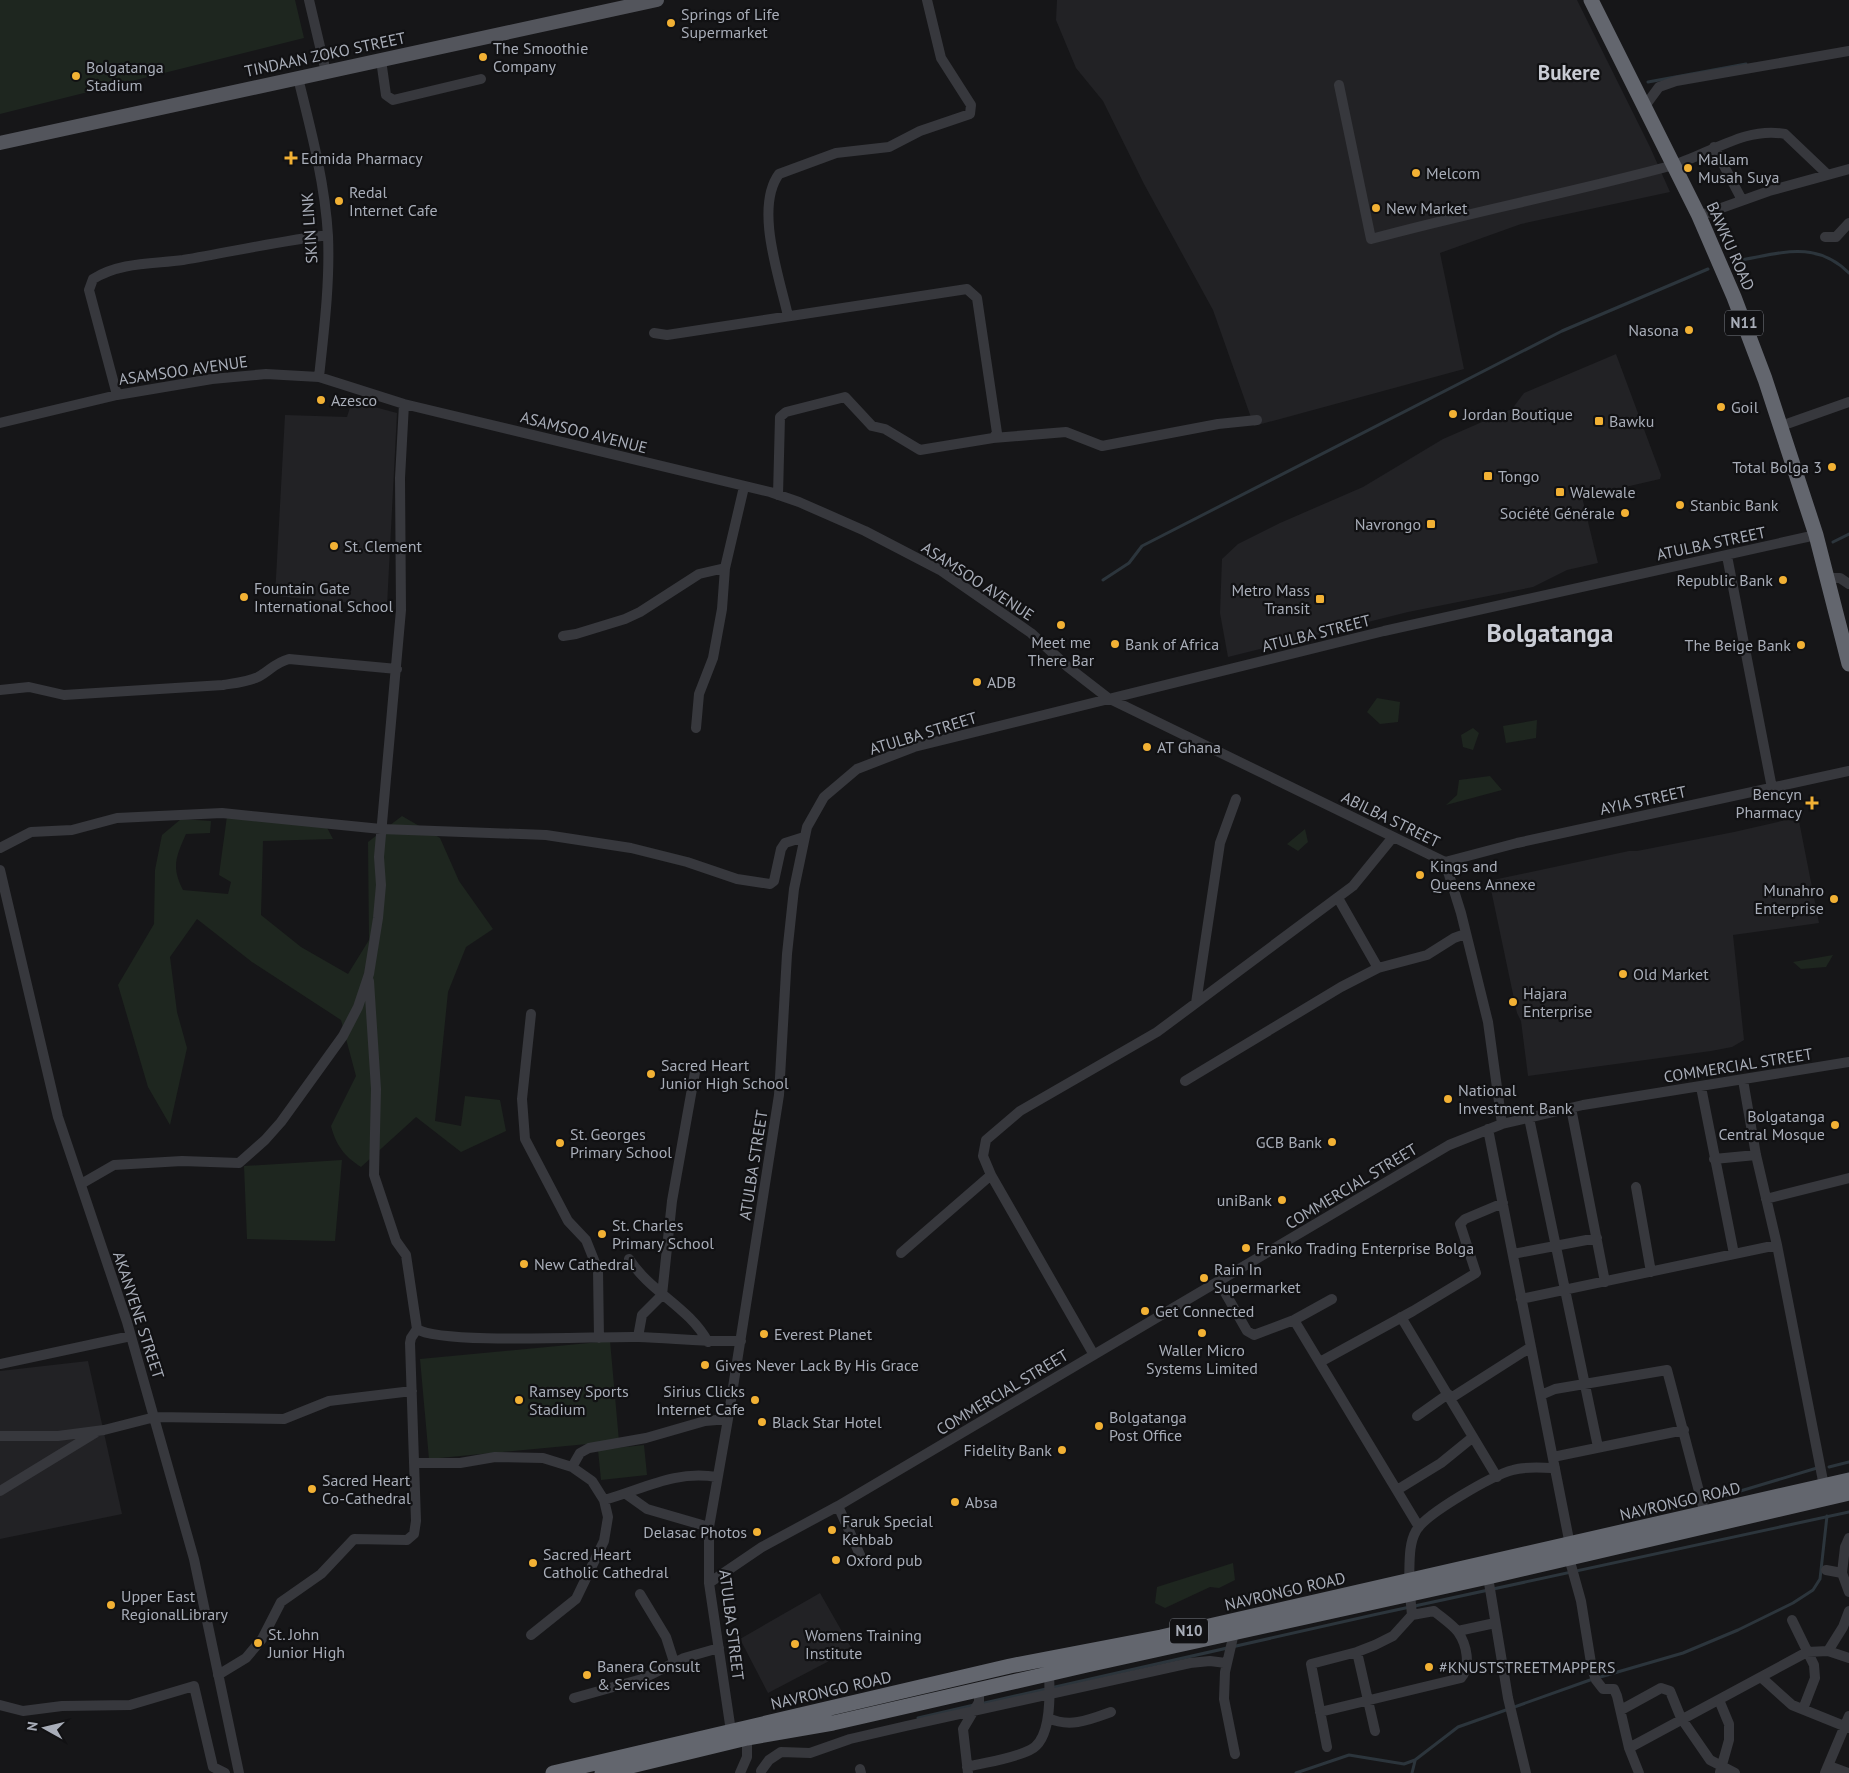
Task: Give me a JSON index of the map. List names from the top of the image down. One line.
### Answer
{"streets":{"highway":["BAWKU ROAD","N11","NAVRONGO ROAD","N10"],"main road":["TINDAAN ZOKO STREET"],"street":["SKIN LINK","ASAMSOO AVENUE","ATULBA STREET","AYIA STREET","ABILBA STREET","COMMERCIAL STREET","AKANYENE STREET"]},"crossings":[["TINDAAN ZOKO STREET","SKIN LINK"],["SKIN LINK","ASAMSOO AVENUE"],["BAWKU ROAD","ATULBA STREET"],["ASAMSOO AVENUE","ATULBA STREET"],["ASAMSOO AVENUE","ABILBA STREET"],["ATULBA STREET","ABILBA STREET"],["ATULBA STREET","COMMERCIAL STREET"],["ATULBA STREET","NAVRONGO ROAD"],["AYIA STREET","ABILBA STREET"],["ABILBA STREET","COMMERCIAL STREET"]],"districts":["Bukere","Bolgatanga"],"places":{"other":["Springs of Life Supermarket","The Smoothie Company","Bolgatanga Stadium","Mallam Musah Suya","Melcom","Redal Internet Cafe","New Market","Nasona","Azesco","Goil","Jordan Boutique","Total Bolga 3","Stanbic Bank","Société Générale","St. Clement","Republic Bank","Fountain Gate International School","Meet me There Bar","Bank of Africa","The Beige Bank","ADB","AT Ghana","Kings and Queens Annexe","Munahro Enterprise","Old Market","Hajara Enterprise","Sacred Heart Junior High School","National Investment Bank","Bolgatanga Central Mosque","GCB Bank","St. Georges Primary School","uniBank","St. Charles Primary School","Franko Trading Enterprise Bolga","New Cathedral","Rain In Supermarket","Get Connected","Waller Micro Systems Limited","Everest Planet","Gives Never Lack By His Grace","Ramsey Sports Stadium","Sirius Clicks Internet Cafe","Black Star Hotel","Bolgatanga Post Office","Fidelity Bank","Sacred Heart Co-Cathedral","Absa","Faruk Special Kehbab","Delasac Photos","Oxford pub","Sacred Heart Catholic Cathedral","Upper East RegionalLibrary","St. John Junior High","Womens Training Institute","#KNUSTSTREETMAPPERS","Banera Consult & Services"],"health":["Edmida Pharmacy","Bencyn Pharmacy"],"transit":["Bawku","Tongo","Walewale","Navrongo","Metro Mass Transit"]},"north":"left"}
